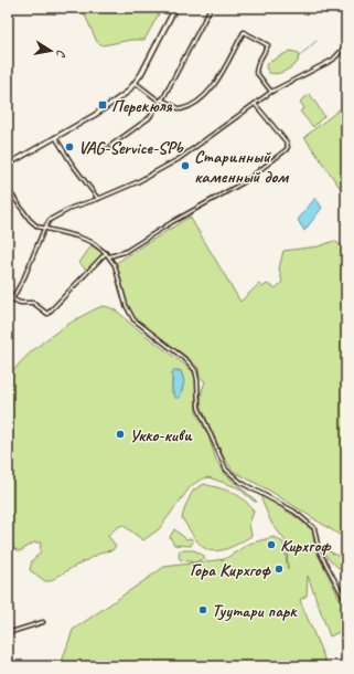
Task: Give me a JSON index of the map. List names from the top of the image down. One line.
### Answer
{"places":{"transit":["Перекюля"],"other":["VAG-Service-SPb","Старинный каменный дом","Укко-киви","Кирхгоф","Гора Кирхгоф","Туутари парк"]},"north":"right"}
